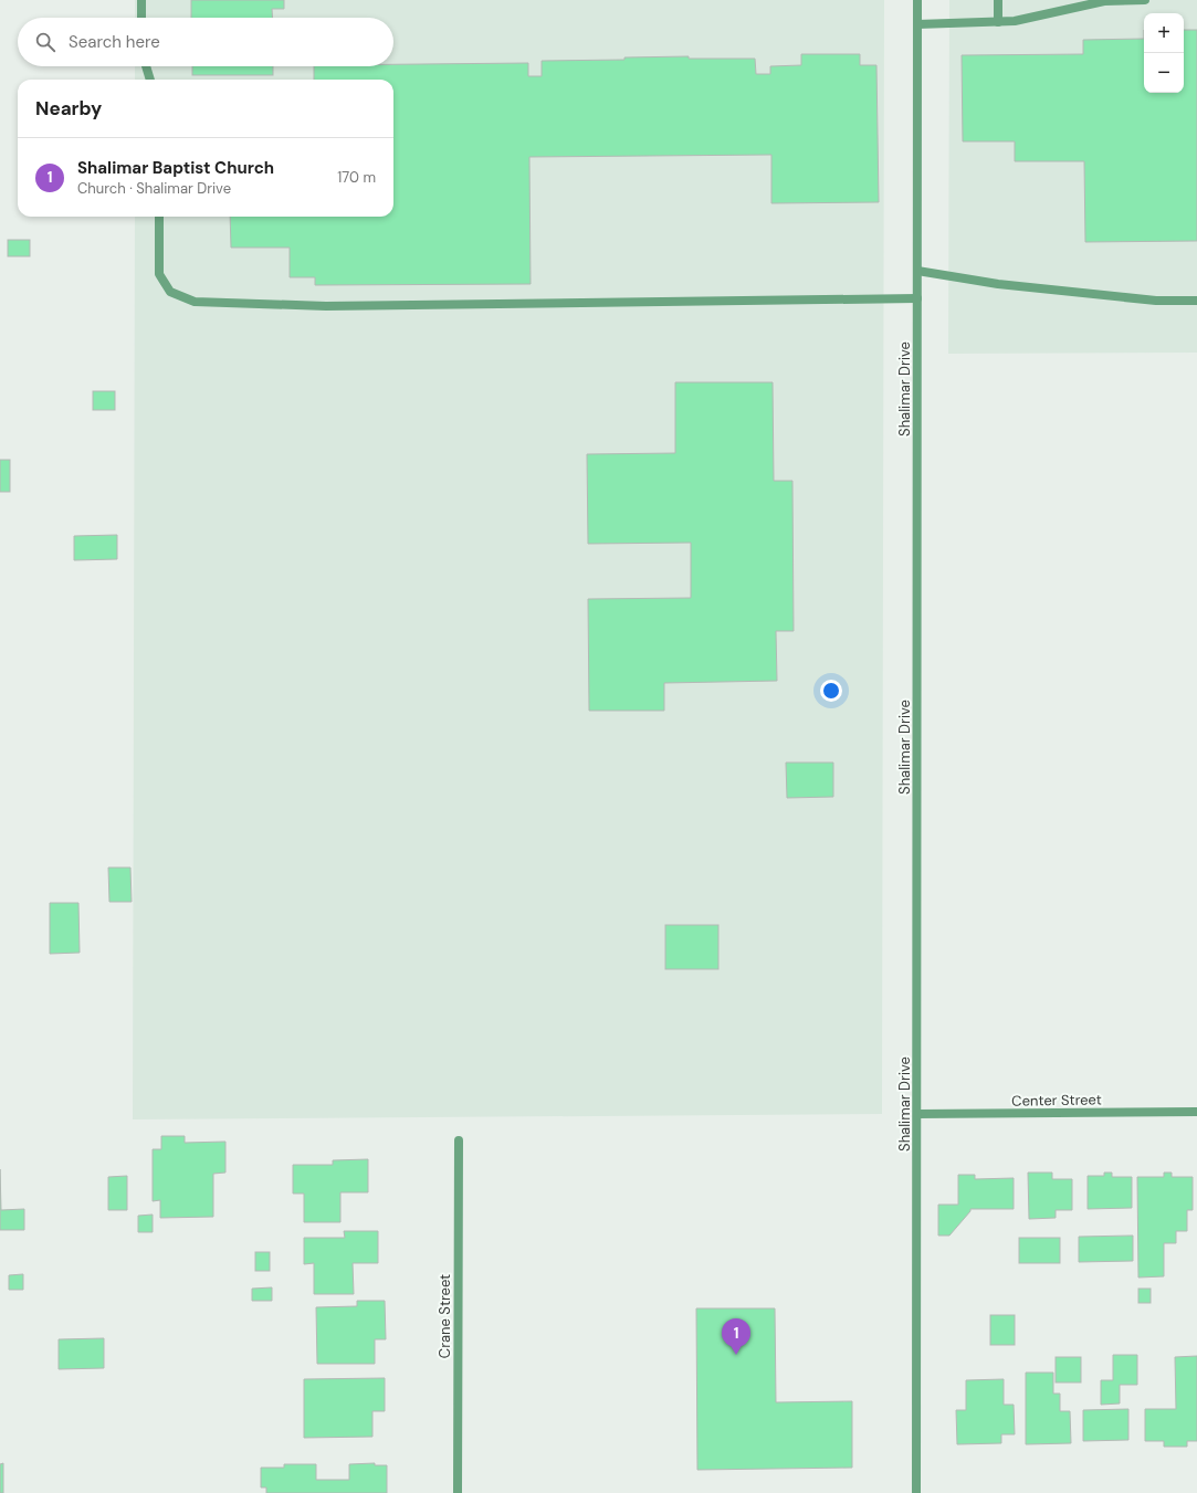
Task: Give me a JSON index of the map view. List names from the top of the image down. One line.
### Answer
{"streets":{"street":["Shalimar Drive","Center Street","Crane Street"]},"crossings":[["Shalimar Drive","Center Street"]],"page":{"map_buttons":["+","−"],"search":"Search here","heading":"Nearby","list":[{"mark":"1","name":"Shalimar Baptist Church","note":"Church · Shalimar Drive","value":"170 m"}],"pins":"1"}}
